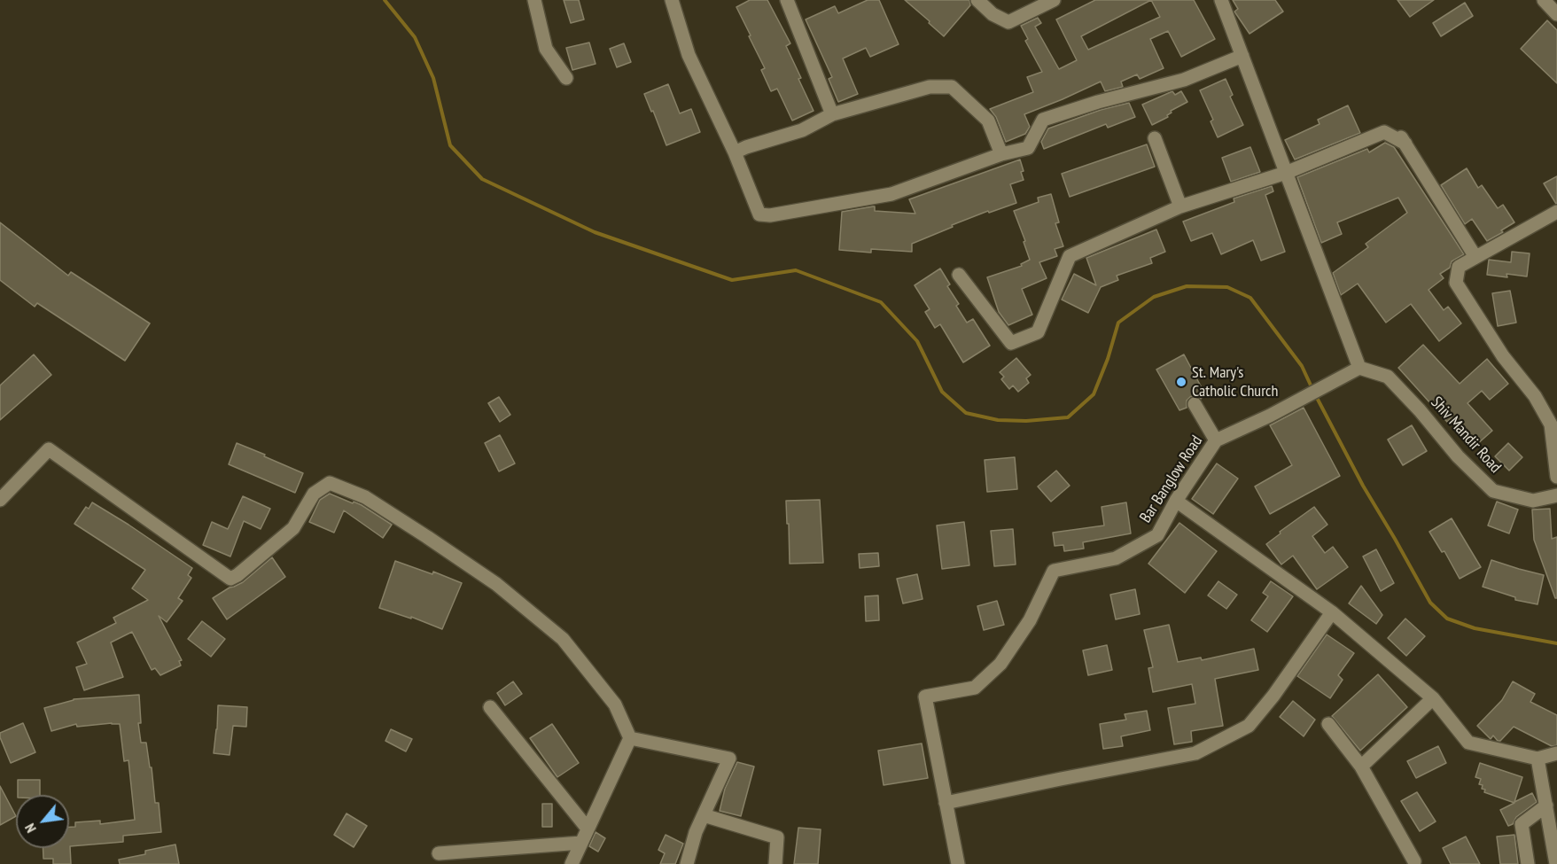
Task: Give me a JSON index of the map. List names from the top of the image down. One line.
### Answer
{"streets":{"street":["Shiv Mandir Road","Bar Banglow Road"]},"crossings":[["Shiv Mandir Road","Bar Banglow Road"]],"places":["St. Mary's Catholic Church"],"north":"bottom left"}
